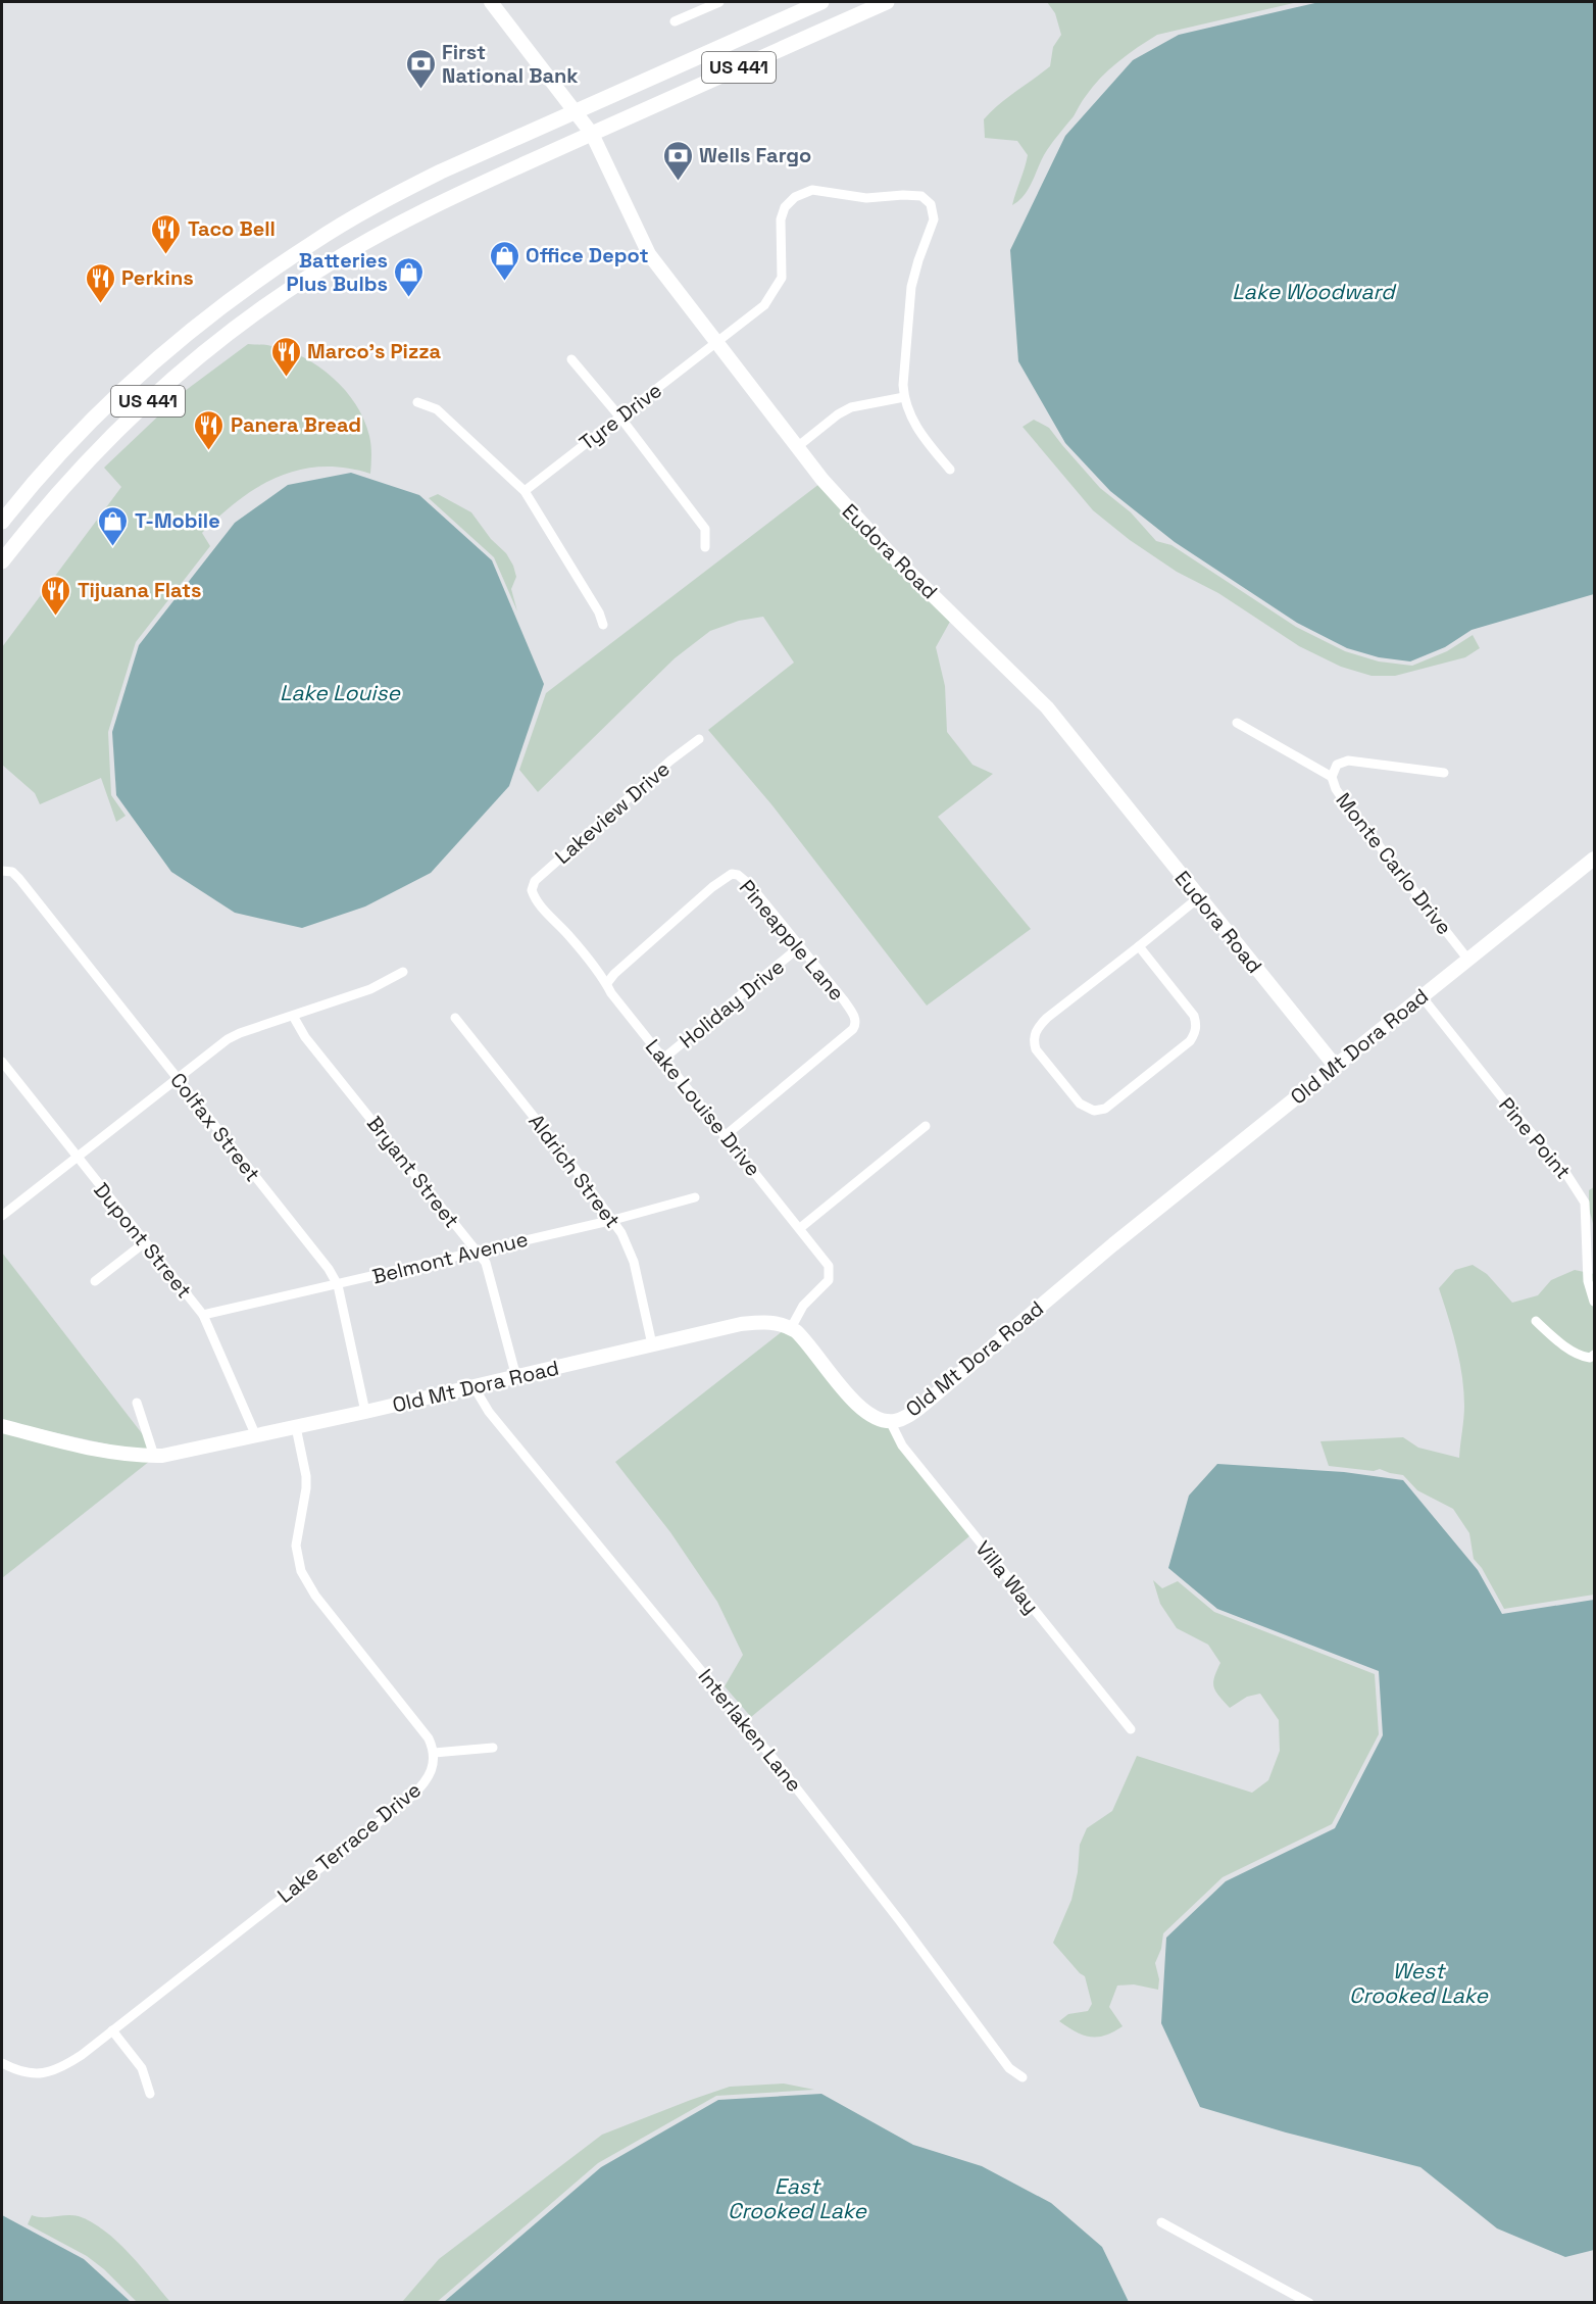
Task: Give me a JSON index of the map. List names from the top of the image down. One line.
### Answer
{"streets":{"main road":["US 441"],"street":["Tyre Drive","Eudora Road","Lakeview Drive","Monte Carlo Drive","Pineapple Lane","Holiday Drive","Old Mt Dora Road","Lake Louise Drive","Colfax Street","Pine Point","Aldrich Street","Bryant Street","Dupont Street","Belmont Avenue","Villa Way","Interlaken Lane","Lake Terrace Drive"]},"crossings":[["US 441","Eudora Road"],["Tyre Drive","Eudora Road"],["Eudora Road","Old Mt Dora Road"],["Lakeview Drive","Lake Louise Drive"],["Monte Carlo Drive","Old Mt Dora Road"],["Pineapple Lane","Holiday Drive"],["Pineapple Lane","Lake Louise Drive"],["Holiday Drive","Lake Louise Drive"],["Old Mt Dora Road","Lake Louise Drive"],["Old Mt Dora Road","Colfax Street"],["Old Mt Dora Road","Pine Point"],["Old Mt Dora Road","Aldrich Street"],["Old Mt Dora Road","Bryant Street"],["Old Mt Dora Road","Dupont Street"],["Old Mt Dora Road","Villa Way"],["Old Mt Dora Road","Interlaken Lane"],["Colfax Street","Belmont Avenue"],["Aldrich Street","Belmont Avenue"],["Bryant Street","Belmont Avenue"],["Dupont Street","Belmont Avenue"]],"water":["Lake Woodward","Lake Louise","West Crooked Lake","East Crooked Lake"],"places":{"bank":["First National Bank","Wells Fargo"],"restaurant":["Taco Bell","Perkins","Marco's Pizza","Panera Bread","Tijuana Flats"],"shop":["Office Depot","Batteries Plus Bulbs","T-Mobile"]}}
